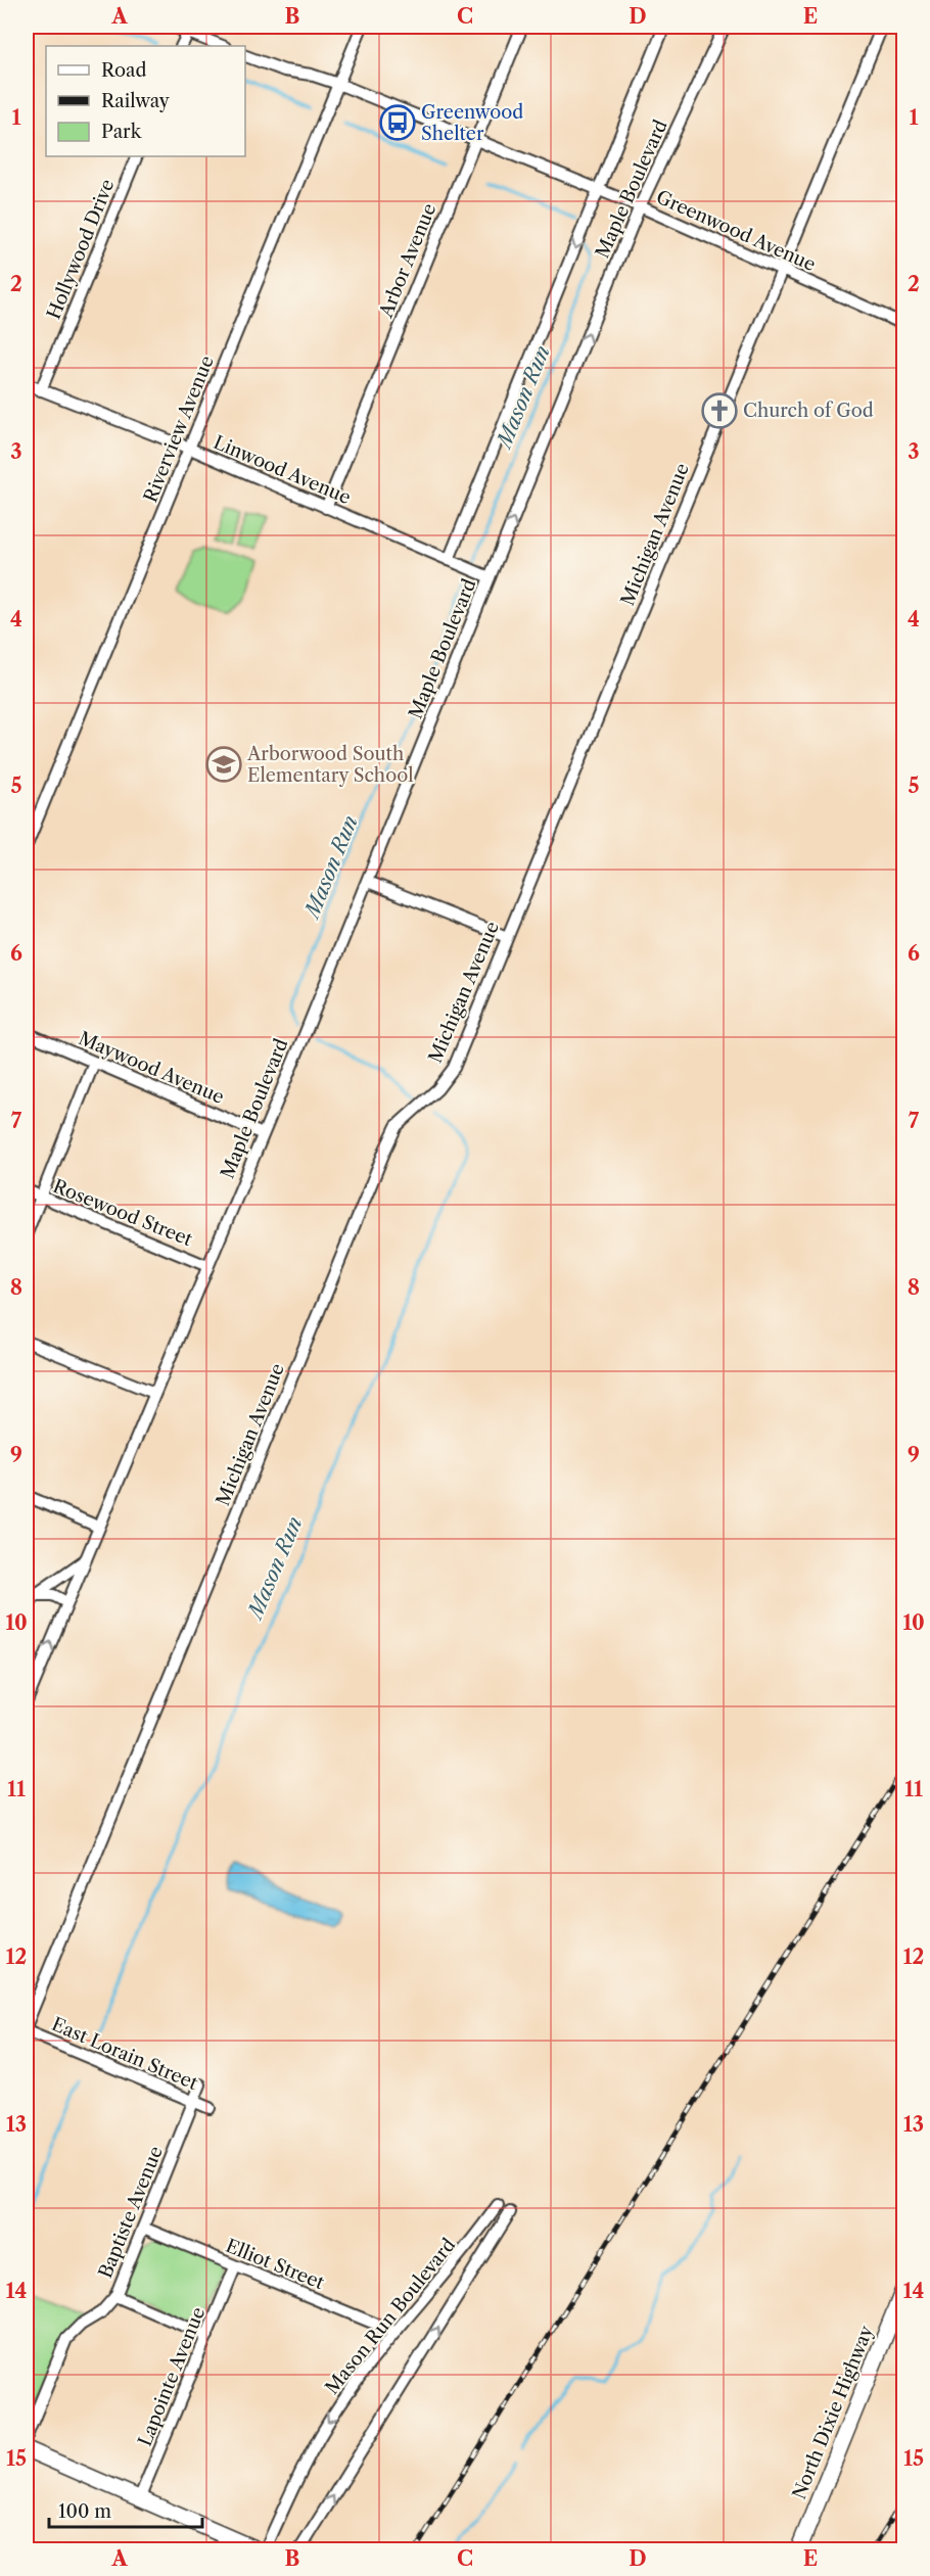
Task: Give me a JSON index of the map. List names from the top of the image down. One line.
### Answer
{"streets":{"main road":["North Dixie Highway"],"street":["Maple Boulevard","Greenwood Avenue","Hollywood Drive","Arbor Avenue","Riverview Avenue","Linwood Avenue","Michigan Avenue","Maywood Avenue","Rosewood Street","East Lorain Street","Baptiste Avenue","Elliot Street","Mason Run Boulevard","Lapointe Avenue"]},"crossings":[["Maple Boulevard","Greenwood Avenue"],["Maple Boulevard","Linwood Avenue"],["Maple Boulevard","Maywood Avenue"],["Maple Boulevard","Rosewood Street"],["Greenwood Avenue","Arbor Avenue"],["Greenwood Avenue","Riverview Avenue"],["Greenwood Avenue","Michigan Avenue"],["Hollywood Drive","Linwood Avenue"],["Arbor Avenue","Linwood Avenue"],["Riverview Avenue","Linwood Avenue"],["East Lorain Street","Baptiste Avenue"],["Baptiste Avenue","Elliot Street"],["Elliot Street","Mason Run Boulevard"],["Elliot Street","Lapointe Avenue"]],"water":["Mason Run"],"places":{"bus stop":["Greenwood Shelter"],"church":["Church of God"],"school or university":["Arborwood South Elementary School"]},"legend":["Road","Railway","Park"],"scale_bar":"100 m","grid":{"columns":["A","B","C","D","E"],"rows":["1","2","3","4","5","6","7","8","9","10","11","12","13","14","15"]}}
